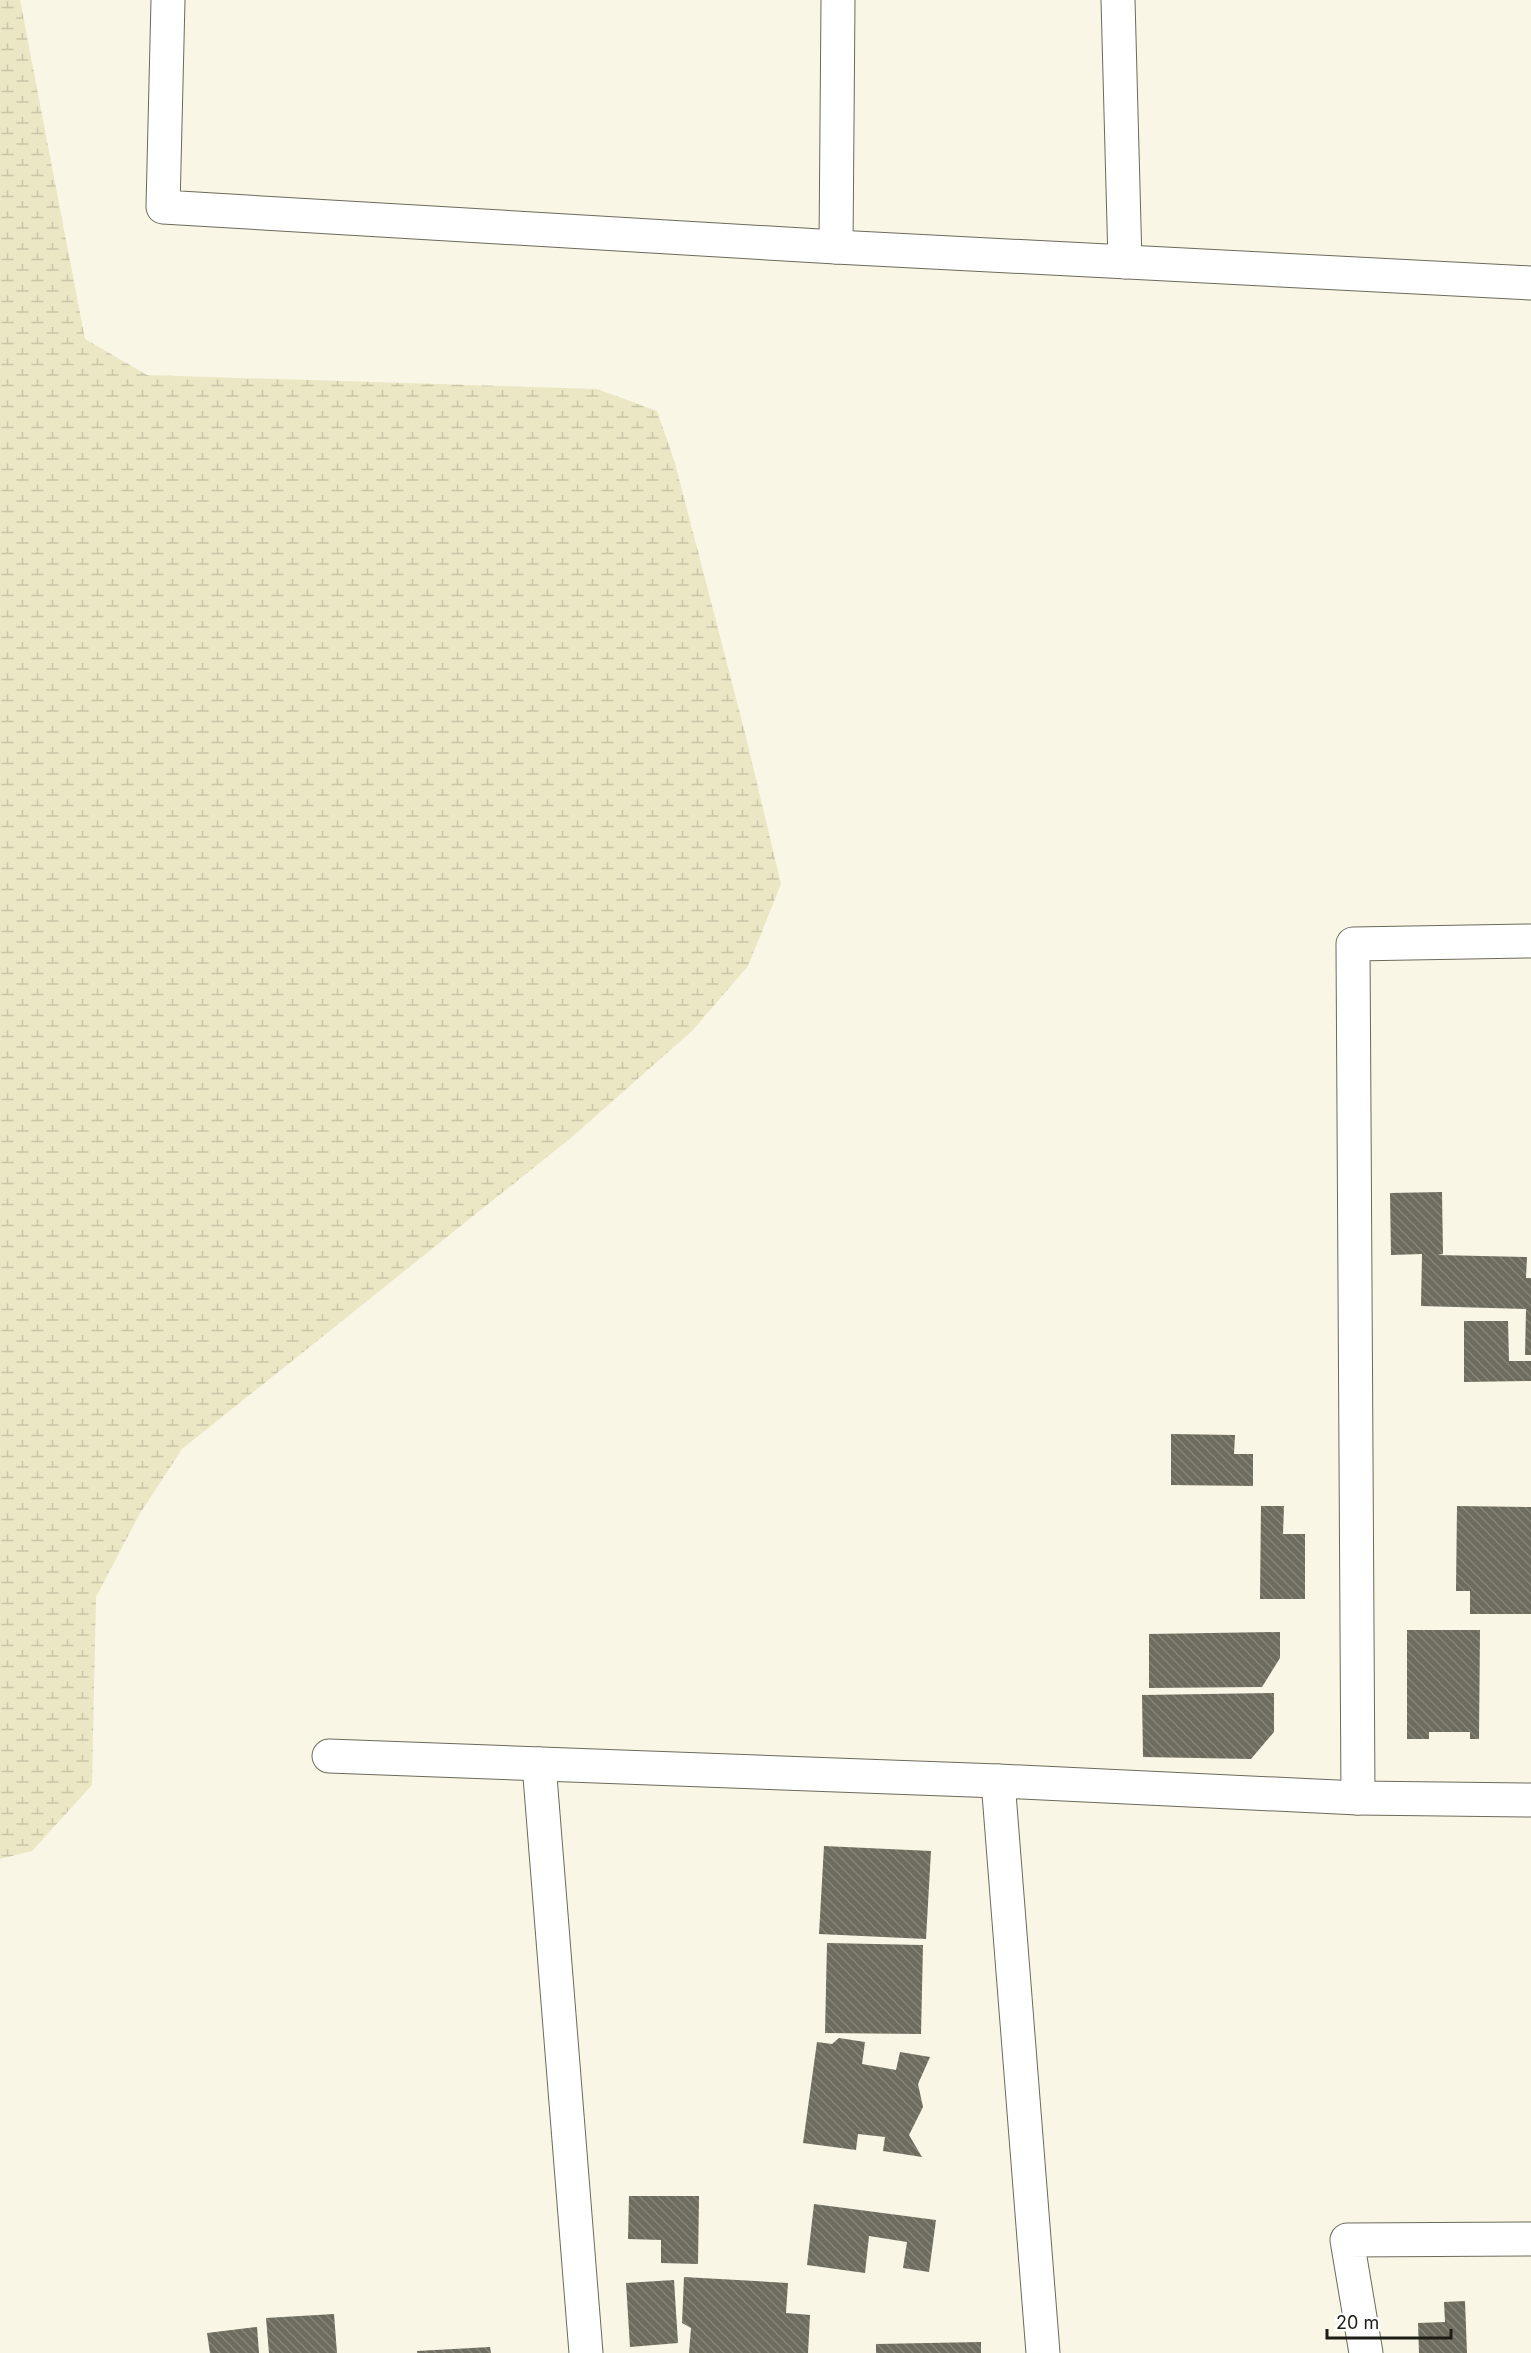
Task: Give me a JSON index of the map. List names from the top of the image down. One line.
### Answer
{"scale_bar":"20 m"}
